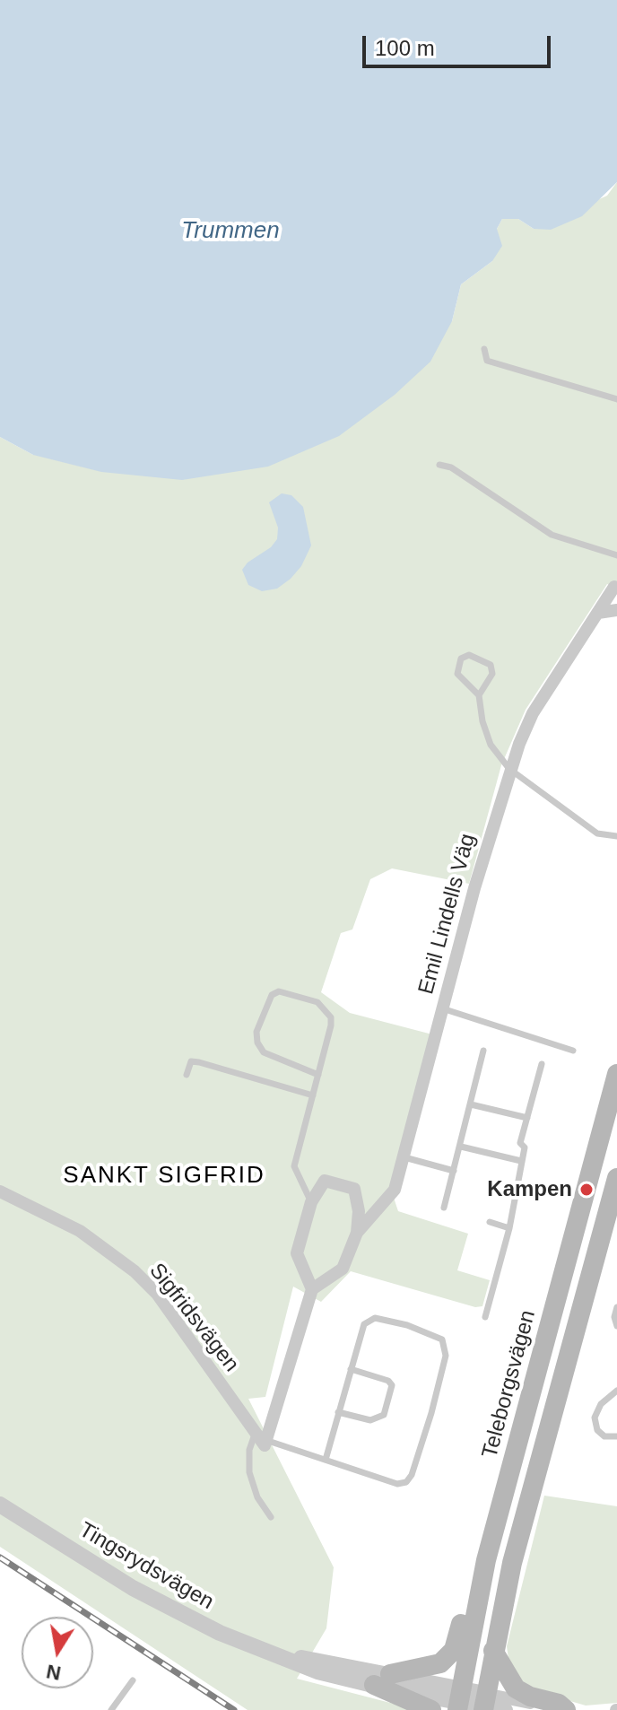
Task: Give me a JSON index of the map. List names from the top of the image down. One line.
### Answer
{"streets":{"main road":["Teleborgsvägen"],"street":["Emil Lindells Väg","Sigfridsvägen","Tingsrydsvägen"]},"crossings":[["Teleborgsvägen","Tingsrydsvägen"]],"districts":["SANKT SIGFRID"],"water":["Trummen"],"places":["Kampen"],"scale_bar":"100 m","north":"bottom"}
